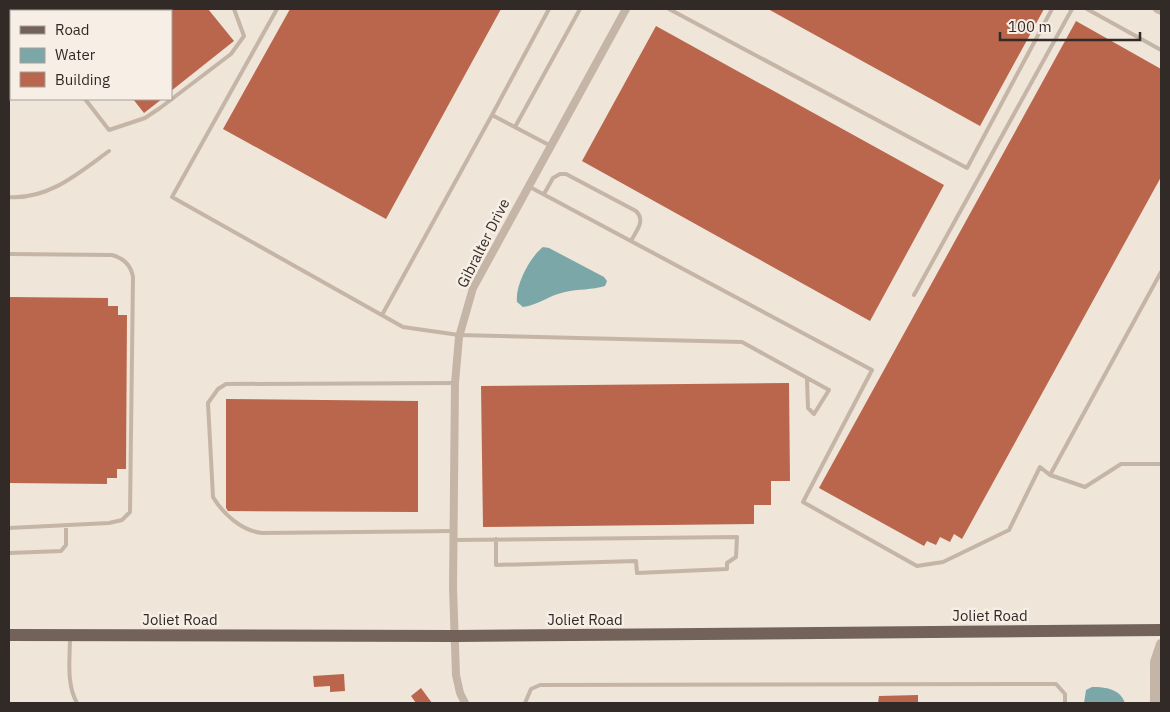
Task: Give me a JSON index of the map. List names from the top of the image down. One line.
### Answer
{"streets":{"main road":["Joliet Road"],"street":["Gibralter Drive"]},"crossings":[["Gibralter Drive","Joliet Road"]],"legend":["Road","Water","Building"],"scale_bar":"100 m"}
